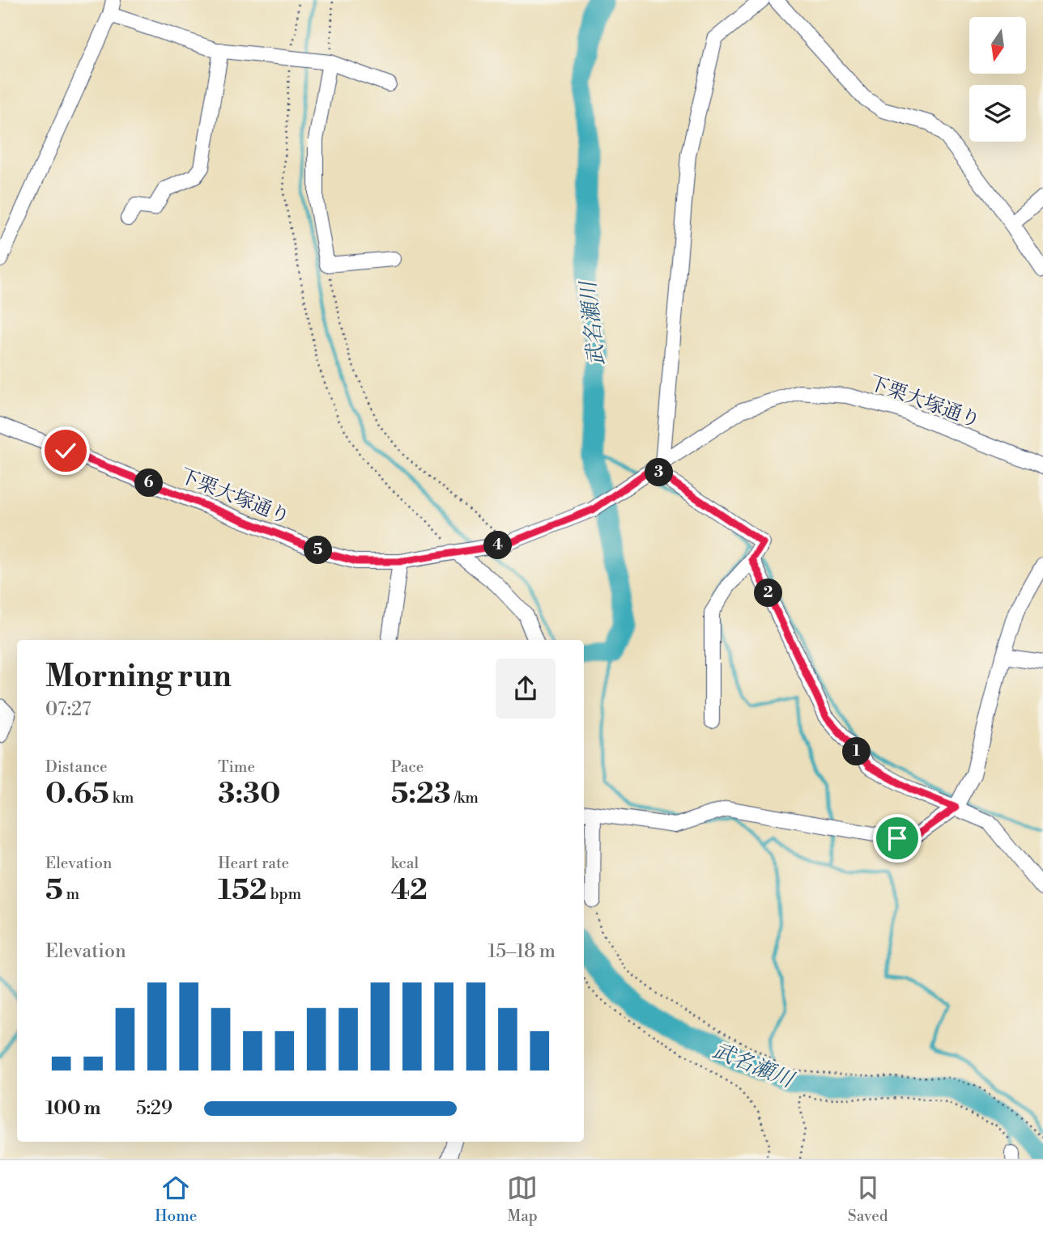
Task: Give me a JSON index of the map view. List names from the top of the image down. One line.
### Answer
{"streets":{"street":["下栗大塚通り"]},"water":["武名瀬川"],"north":"bottom","page":{"pins":["3","6","4","5","2","1"],"heading":["Morning run","07:27"],"stats":[["Distance","0.65 km"],["Time","3:30"],["Pace","5:23 /km"],["Elevation","5 m"],["Heart rate","152 bpm"],["kcal","42"]],"chart":["Elevation","15–18 m"],"list":[{"name":"100 m","note":"5:29"}],"tabs":["Home","Map","Saved"]}}
